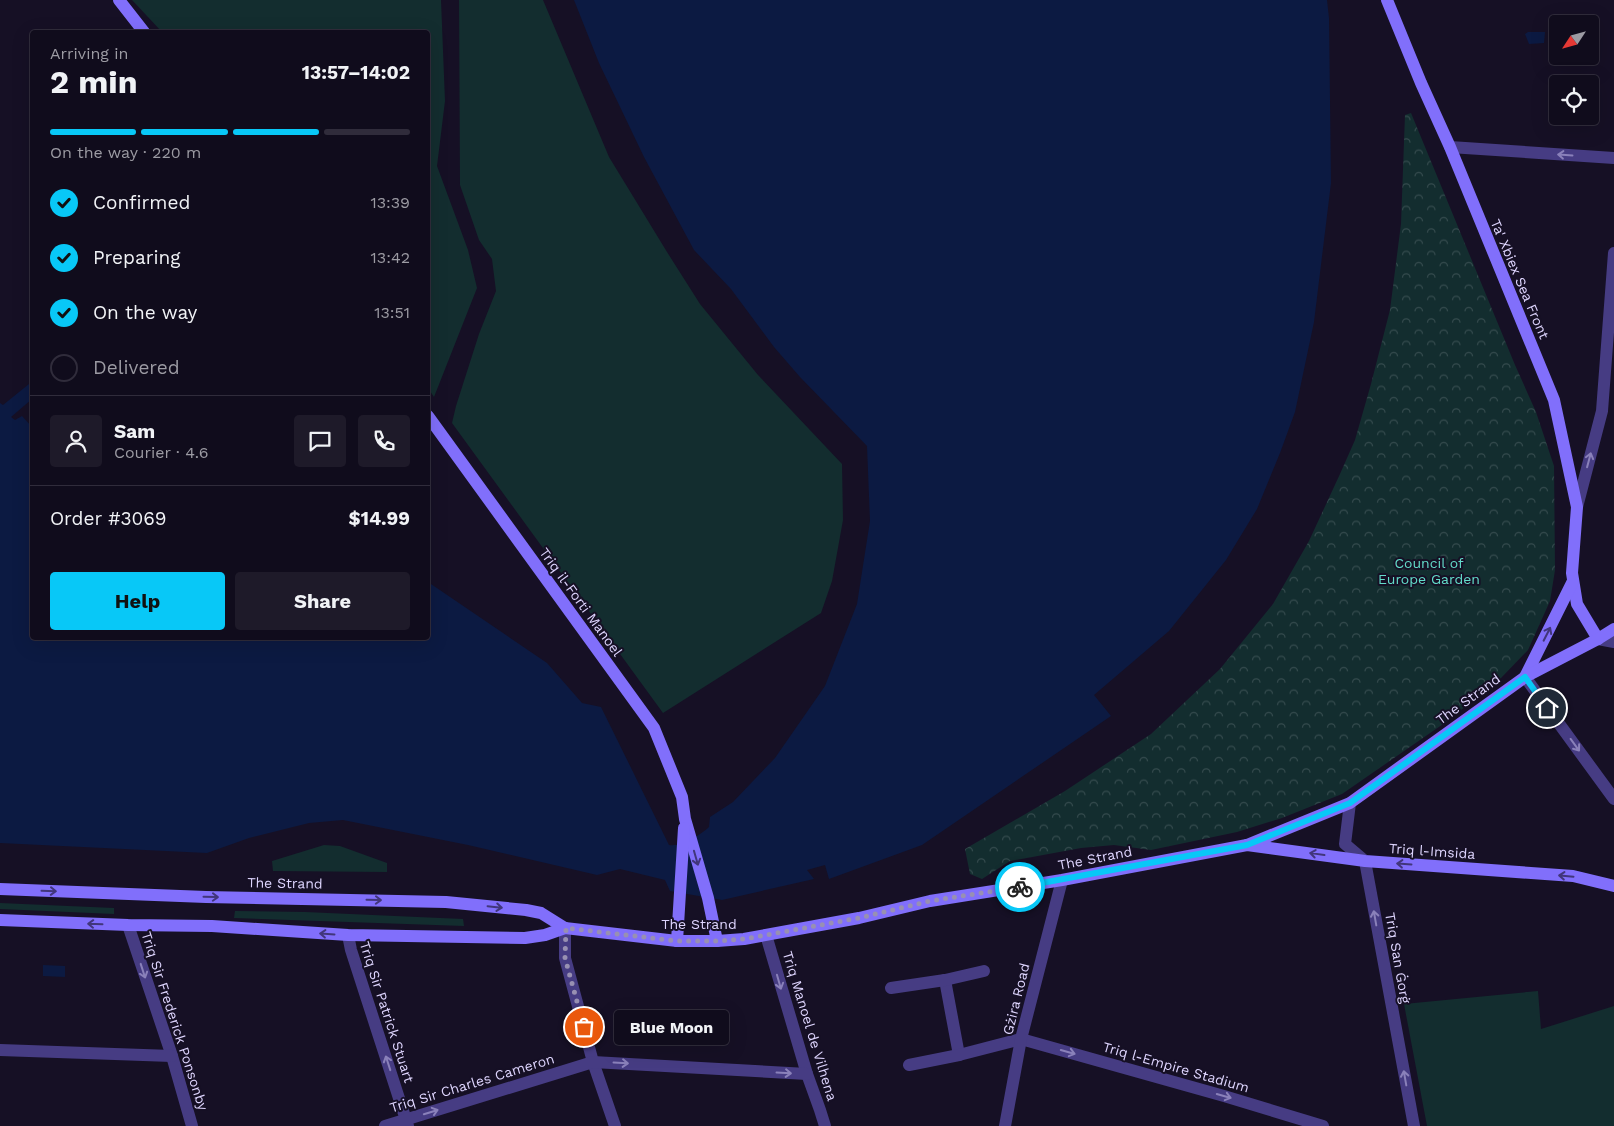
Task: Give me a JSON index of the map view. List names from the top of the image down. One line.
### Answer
{"streets":{"main road":["Ta' Xbiex Sea Front","Triq il-Forti Manoel","The Strand","Triq l-Imsida"],"street":["Triq San Ġorġ","Gżira Road","Triq Sir Patrick Stuart","Triq Sir Frederick Ponsonby","Triq Manoel de Vilhena","Triq l-Empire Stadium","Triq Sir Charles Cameron"]},"crossings":[["Ta' Xbiex Sea Front","The Strand"],["Triq il-Forti Manoel","The Strand"],["The Strand","Triq l-Imsida"],["The Strand","Gżira Road"],["The Strand","Triq Sir Patrick Stuart"],["The Strand","Triq Sir Frederick Ponsonby"],["The Strand","Triq Manoel de Vilhena"],["Triq l-Imsida","Triq San Ġorġ"],["Gżira Road","Triq l-Empire Stadium"],["Triq Sir Patrick Stuart","Triq Sir Charles Cameron"],["Triq Manoel de Vilhena","Triq Sir Charles Cameron"]],"one_way":["Triq l-Imsida","Triq San Ġorġ","Triq Sir Patrick Stuart","Triq Sir Frederick Ponsonby","Triq Manoel de Vilhena","Triq l-Empire Stadium","Triq Sir Charles Cameron"],"parks":["Council of Europe Garden"],"places":["Blue Moon"],"north":"bottom left","page":{"heading":["2 min","Arriving in","13:57–14:02"],"panel":["Sam","Courier · 4.6","Order #3069","$14.99"],"bar":"On the way · 220 m","list":[["Confirmed","13:39"],["Preparing","13:42"],["On the way","13:51"],"Delivered"],"buttons":["Help","Share"],"bubble":"Blue Moon"}}
